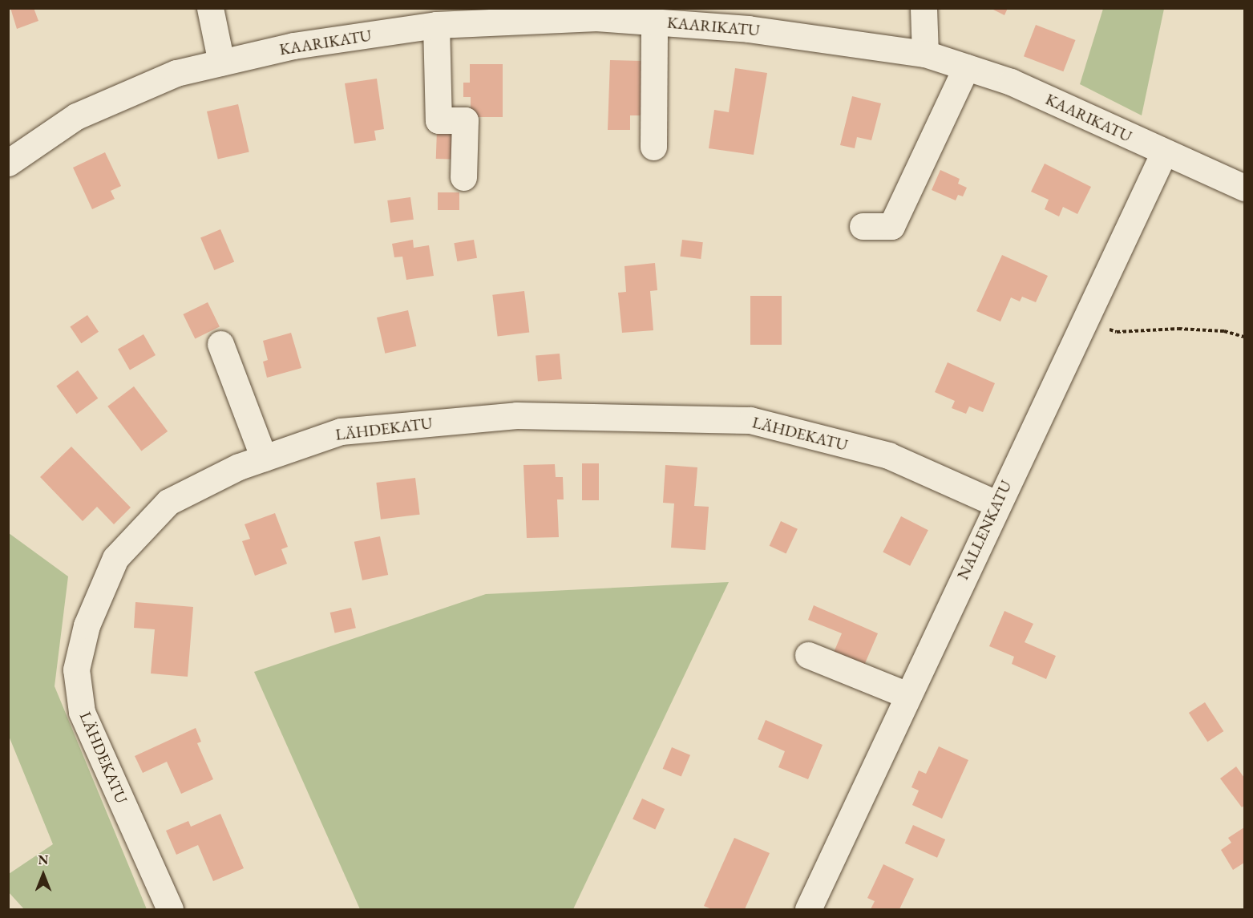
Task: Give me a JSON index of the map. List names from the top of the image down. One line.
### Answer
{"streets":{"street":["KAARIKATU","LÄHDEKATU","NALLENKATU"]},"crossings":[["KAARIKATU","NALLENKATU"],["LÄHDEKATU","NALLENKATU"]],"north":"top"}
